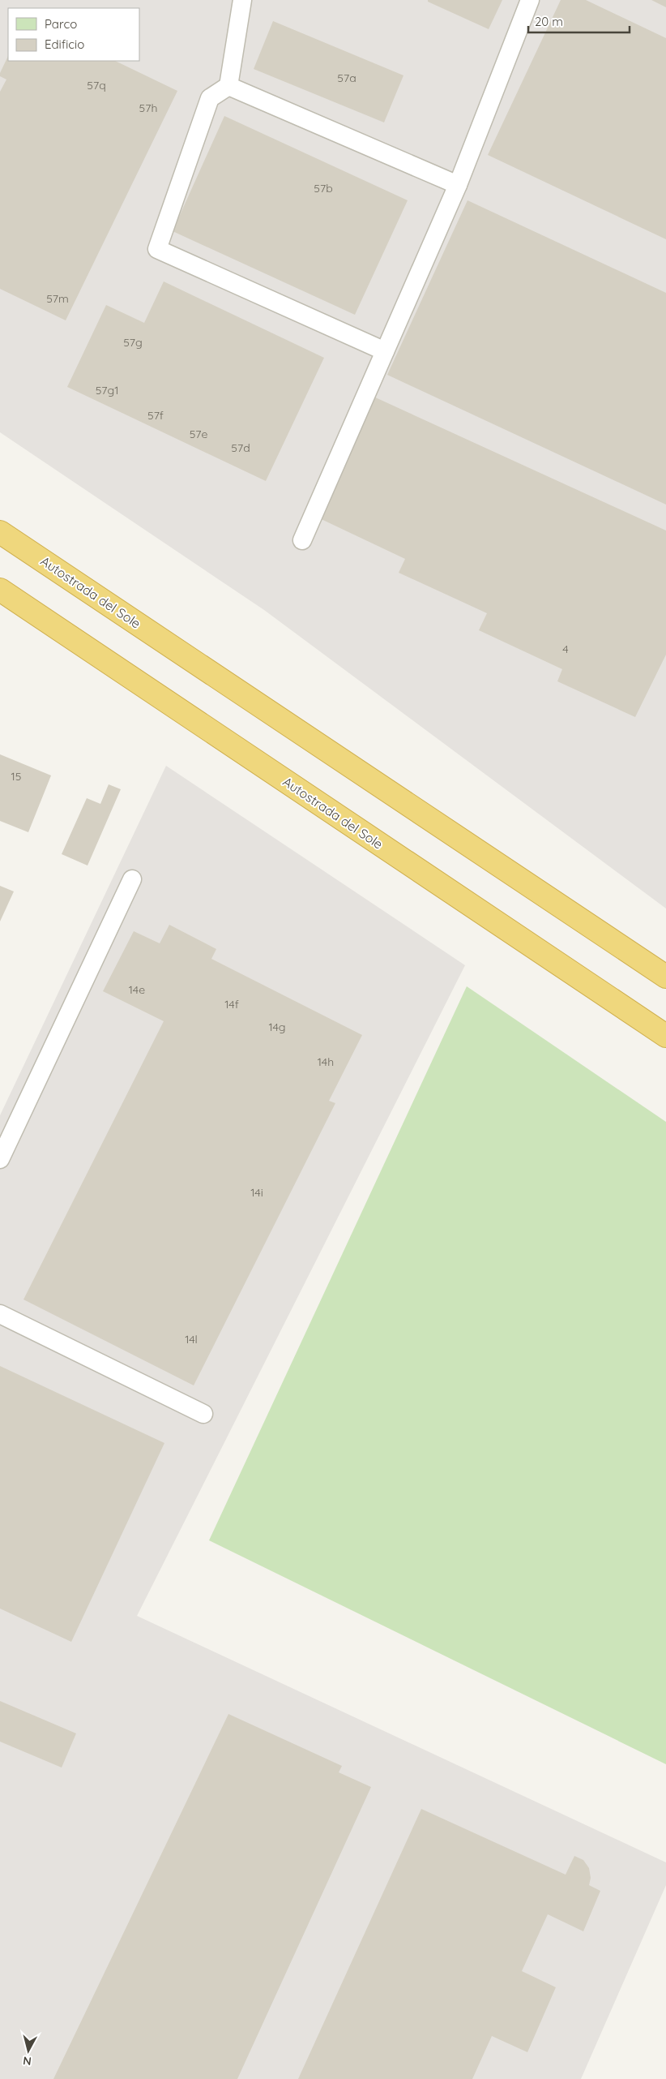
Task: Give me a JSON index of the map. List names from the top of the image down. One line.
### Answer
{"streets":{"highway":["Autostrada del Sole"]},"house_numbers":["57a","57q","57h","57b","57m","57g","57g1","57f","57e","57d","4","15","14e","14f","14g","14h","14i","14l"],"legend":["Parco","Edificio"],"scale_bar":"20 m","north":"bottom"}
